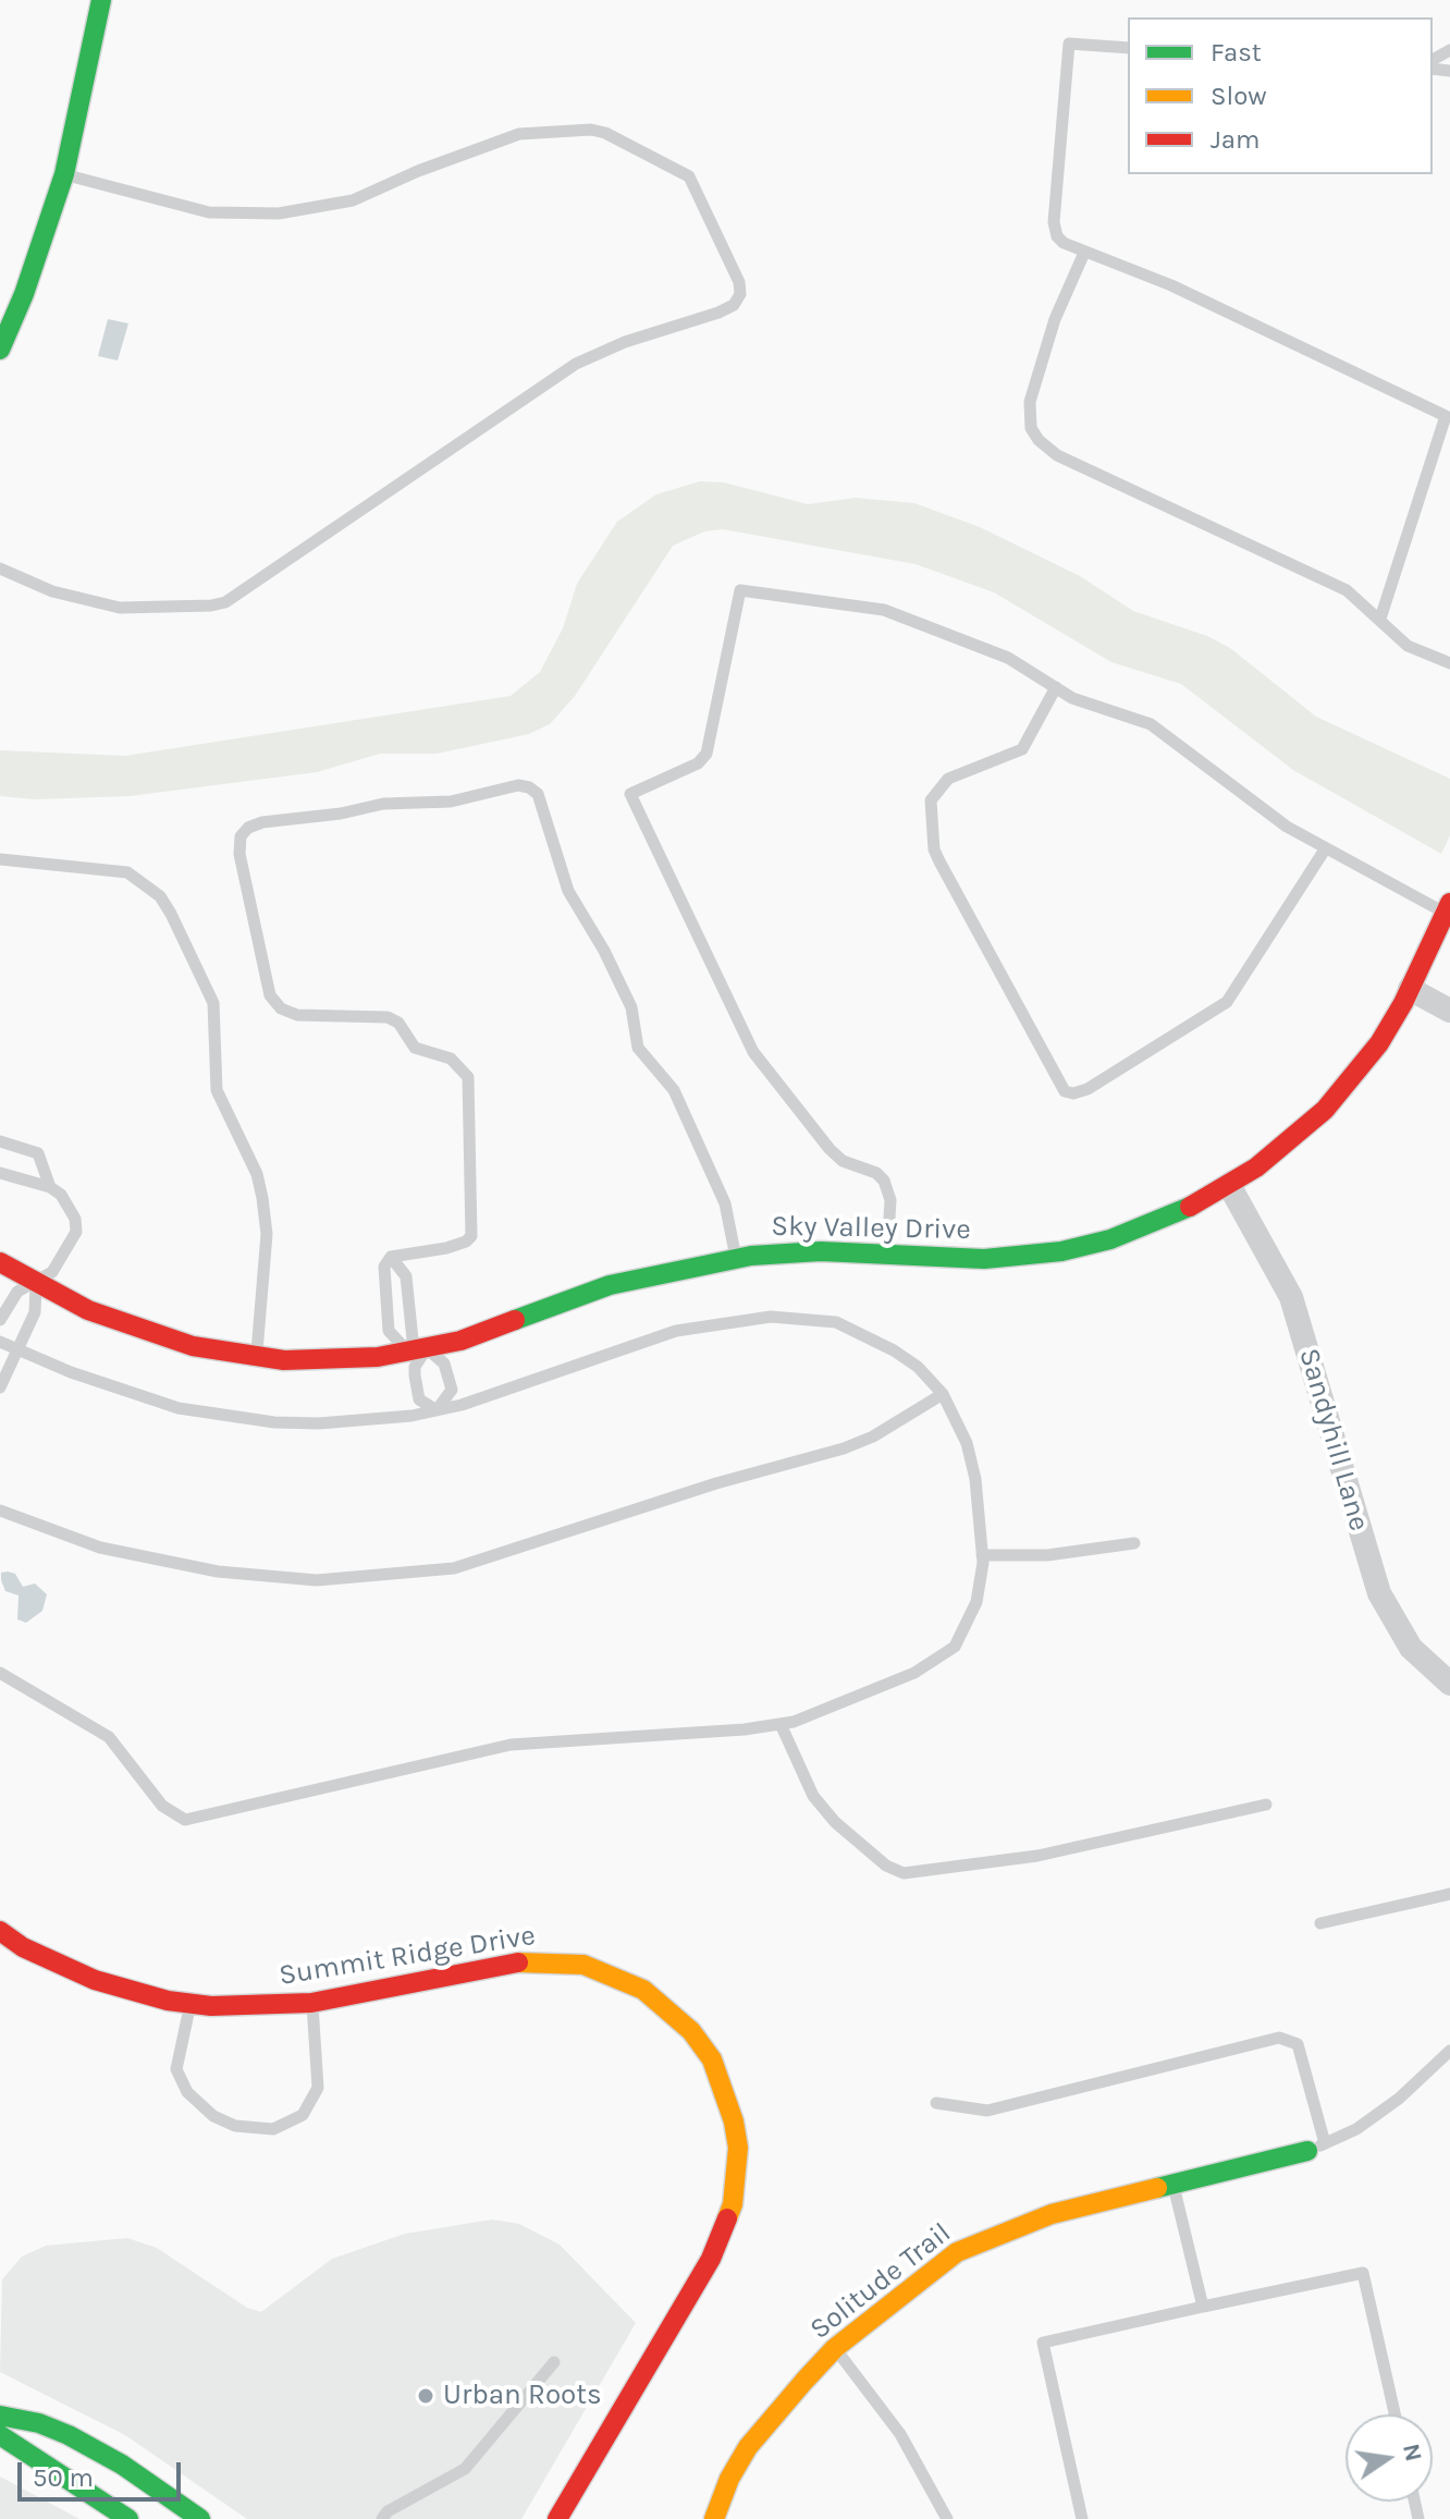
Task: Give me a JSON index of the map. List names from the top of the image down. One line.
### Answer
{"streets":{"street":["Sky Valley Drive","Sandyhill Lane","Summit Ridge Drive","Solitude Trail"]},"crossings":[["Sky Valley Drive","Sandyhill Lane"]],"places":["Urban Roots"],"legend":["Fast","Slow","Jam"],"scale_bar":"50 m","north":"right"}
